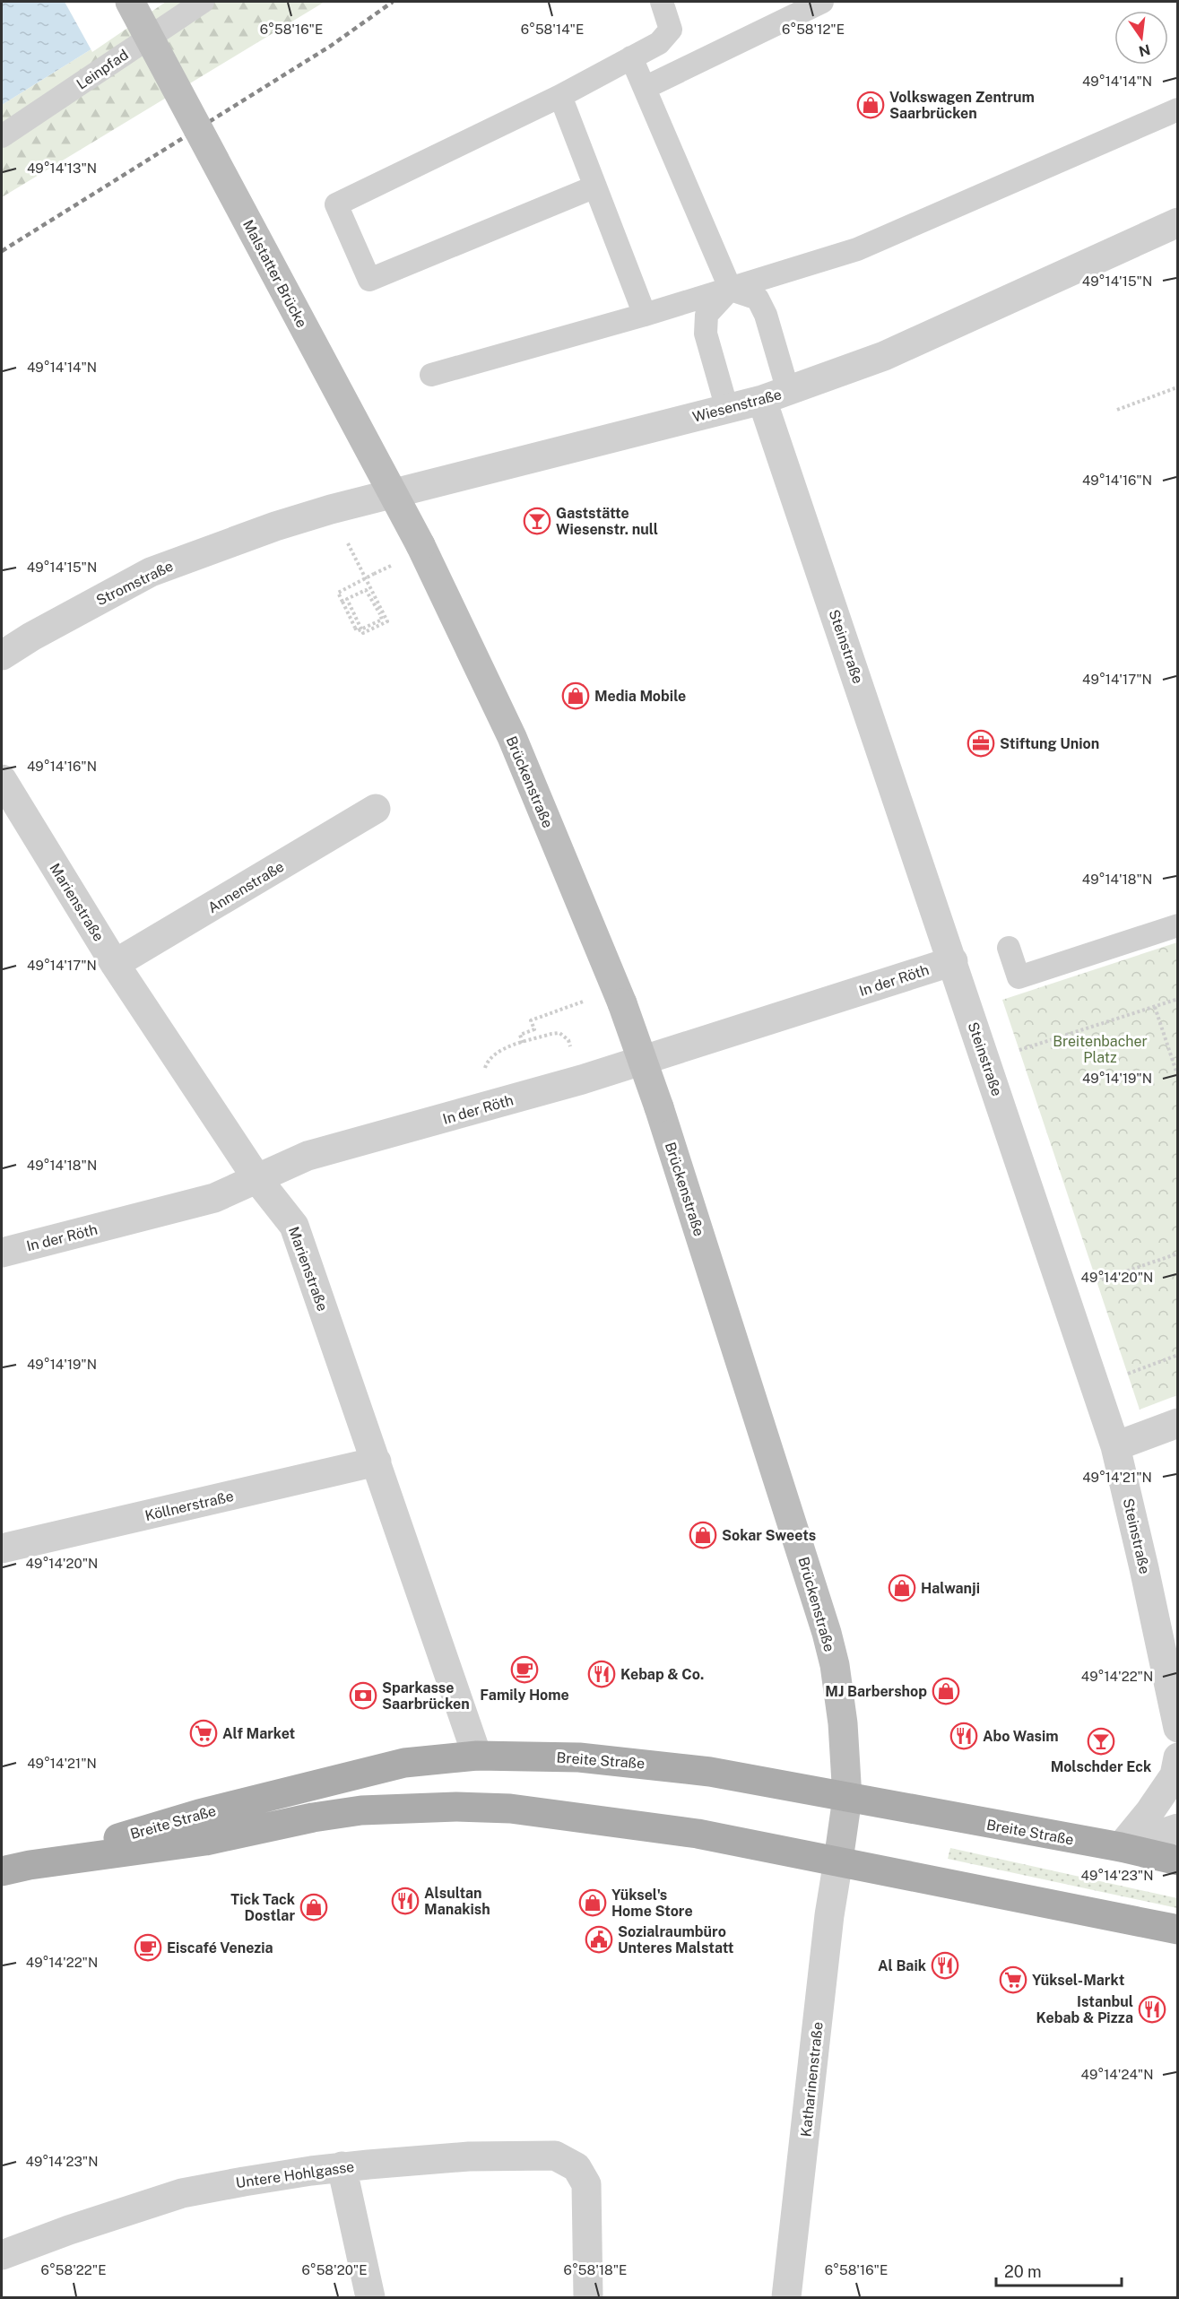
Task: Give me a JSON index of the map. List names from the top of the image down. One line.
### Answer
{"streets":{"main road":["Malstatter Brücke","Brückenstraße","Breite Straße"],"street":["Wiesenstraße","Stromstraße","Steinstraße","Annenstraße","Marienstraße","In der Röth","Köllnerstraße","Katharinenstraße","Untere Hohlgasse"],"lane":["Leinpfad"]},"crossings":[["Malstatter Brücke","Brückenstraße"],["Wiesenstraße","Stromstraße"],["Wiesenstraße","Steinstraße"],["Steinstraße","In der Röth"],["Brückenstraße","Breite Straße"],["Brückenstraße","Katharinenstraße"],["Annenstraße","Marienstraße"],["Marienstraße","In der Röth"],["Marienstraße","Köllnerstraße"],["Marienstraße","Breite Straße"],["Breite Straße","Katharinenstraße"]],"parks":["Breitenbacher Platz"],"places":{"shop":["Volkswagen Zentrum Saarbrücken","Media Mobile","Sokar Sweets","Halwanji","MJ Barbershop","Yüksel's Home Store","Tick Tack Dostlar"],"bar":["Gaststätte Wiesenstr. null","Molschder Eck"],"office":["Stiftung Union"],"cafe":["Family Home","Eiscafé Venezia"],"restaurant":["Kebap & Co.","Abo Wasim","Alsultan Manakish","Al Baik","Istanbul Kebab & Pizza"],"bank":["Sparkasse Saarbrücken"],"supermarket":["Alf Market","Yüksel-Markt"],"public building":["Sozialraumbüro Unteres Malstatt"]},"scale_bar":"20 m","north":"bottom","coordinates":["6°58'16\"E","6°58'14\"E","6°58'12\"E","49°14'14\"N","49°14'13\"N","49°14'15\"N","49°14'16\"N","49°14'17\"N","49°14'18\"N","49°14'19\"N","49°14'20\"N","49°14'21\"N","49°14'22\"N","49°14'23\"N","49°14'24\"N","6°58'22\"E","6°58'20\"E","6°58'18\"E"]}
